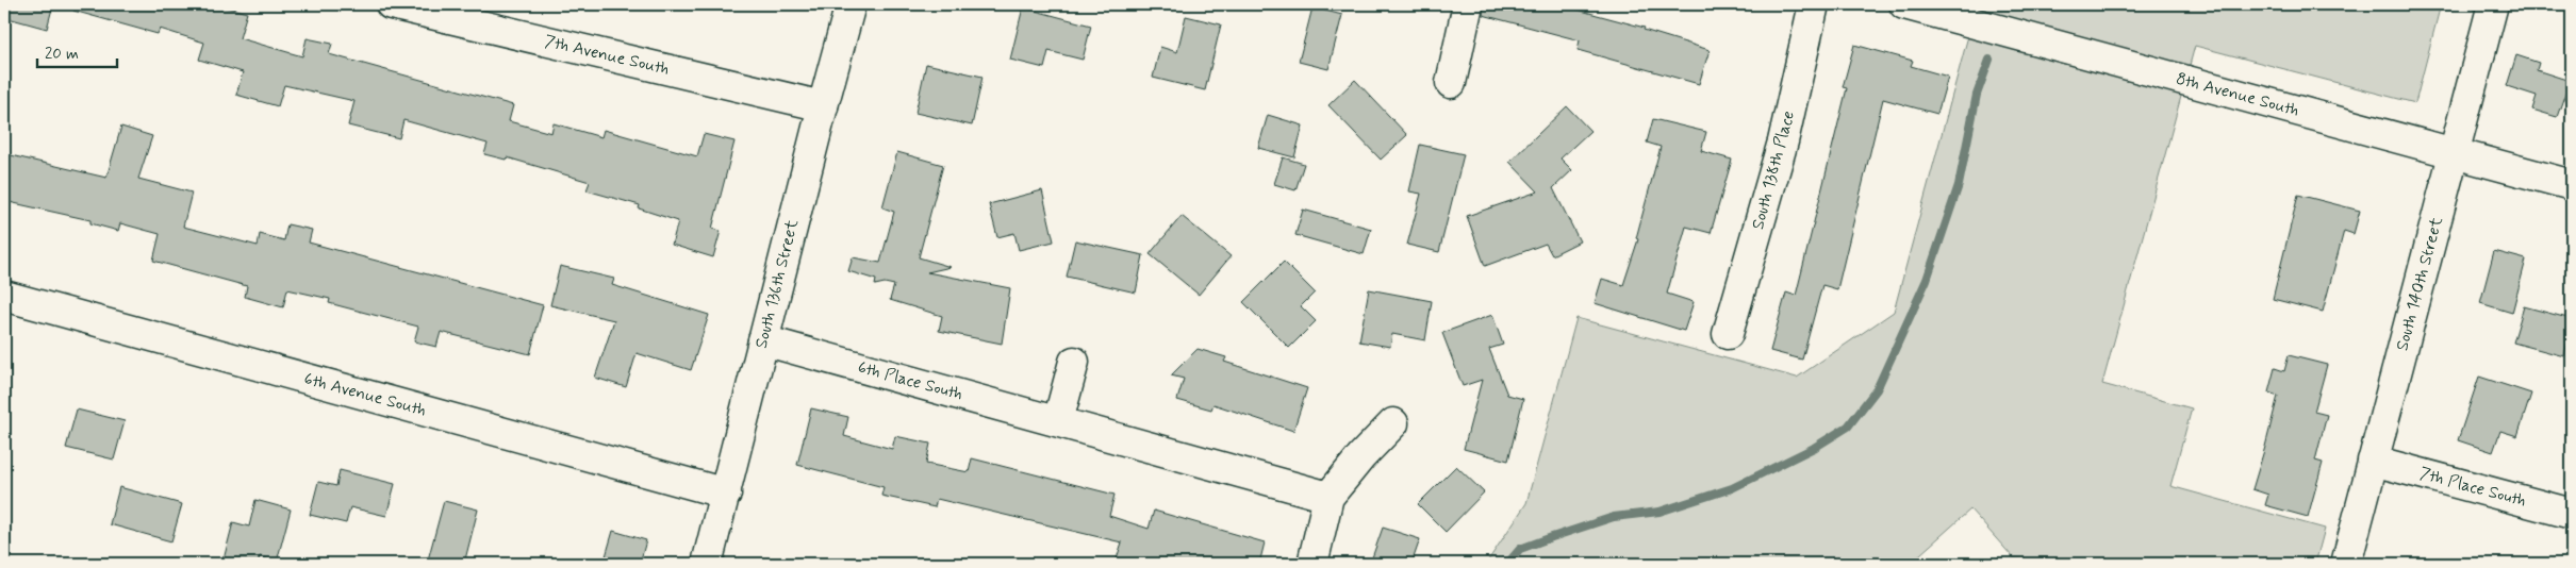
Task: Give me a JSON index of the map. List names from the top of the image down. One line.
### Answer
{"streets":{"street":["7th Avenue South","8th Avenue South","South 138th Place","South 136th Street","South 140th Street","6th Place South","6th Avenue South","7th Place South"]},"crossings":[["7th Avenue South","South 136th Street"],["8th Avenue South","South 140th Street"],["South 136th Street","6th Place South"],["South 136th Street","6th Avenue South"],["South 140th Street","7th Place South"]],"scale_bar":"20 m"}
